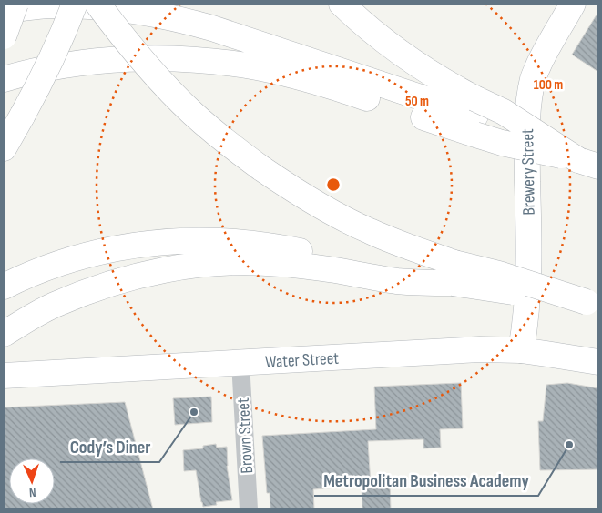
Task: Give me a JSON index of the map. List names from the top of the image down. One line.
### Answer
{"streets":{"main road":["Brewery Street","Water Street"],"street":["Brown Street"]},"crossings":[["Brewery Street","Water Street"],["Water Street","Brown Street"]],"places":["Cody’s Diner","Metropolitan Business Academy"],"north":"bottom","rings":["100 m","50 m"]}
